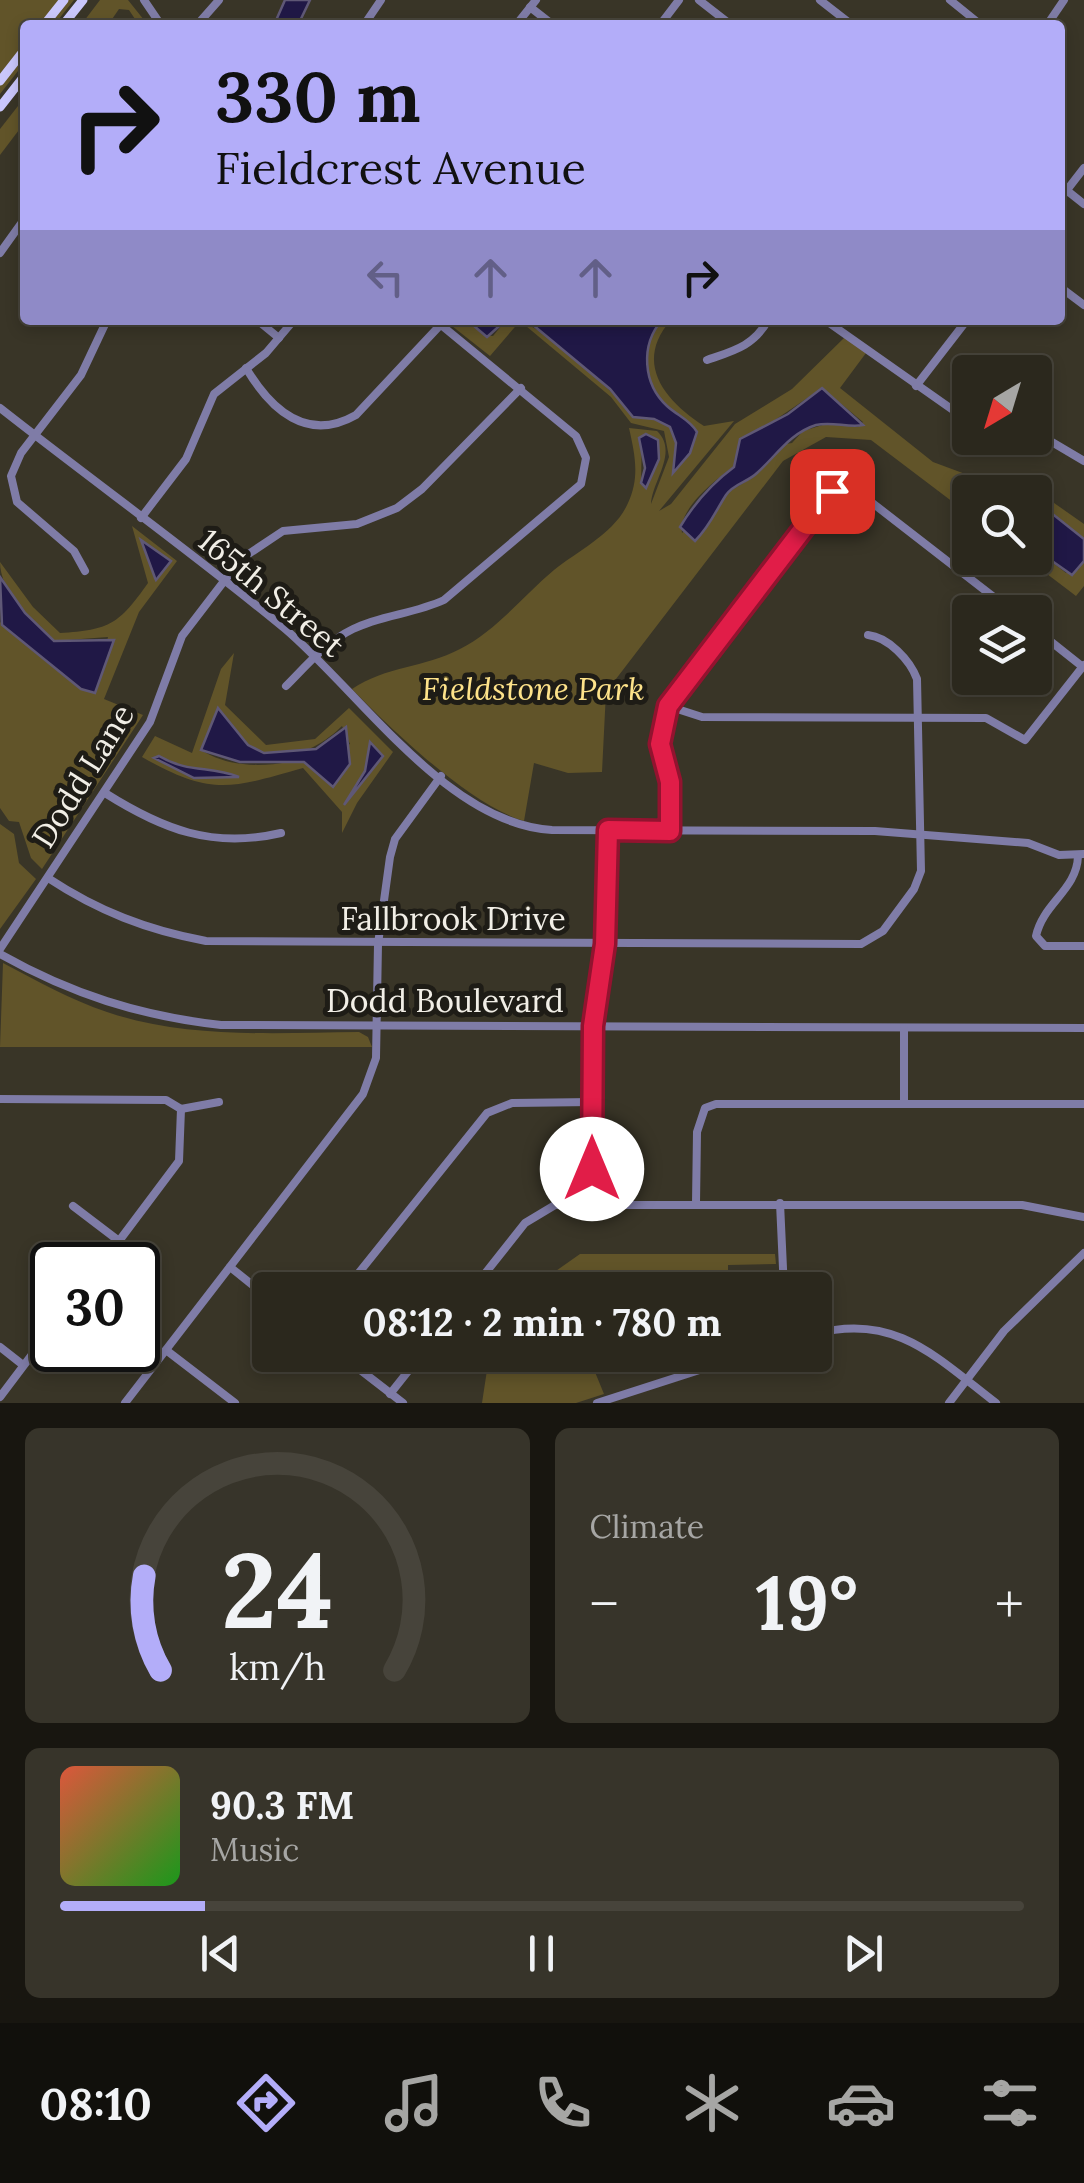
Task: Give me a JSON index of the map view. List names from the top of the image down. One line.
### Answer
{"streets":{"street":["165th Street","Dodd Lane","Fallbrook Drive","Dodd Boulevard"]},"crossings":[["165th Street","Dodd Lane"],["Dodd Lane","Fallbrook Drive"],["Dodd Lane","Dodd Boulevard"]],"parks":["Fieldstone Park"],"north":"bottom left","page":{"turn":["330 m","Fieldcrest Avenue"],"limit":"30","trip":"08:12 · 2 min · 780 m","tile":"Climate","heat":["−","19°","+"],"song":["90.3 FM","Music"],"tabs":"08:10","gauge":["24","km/h"]}}
